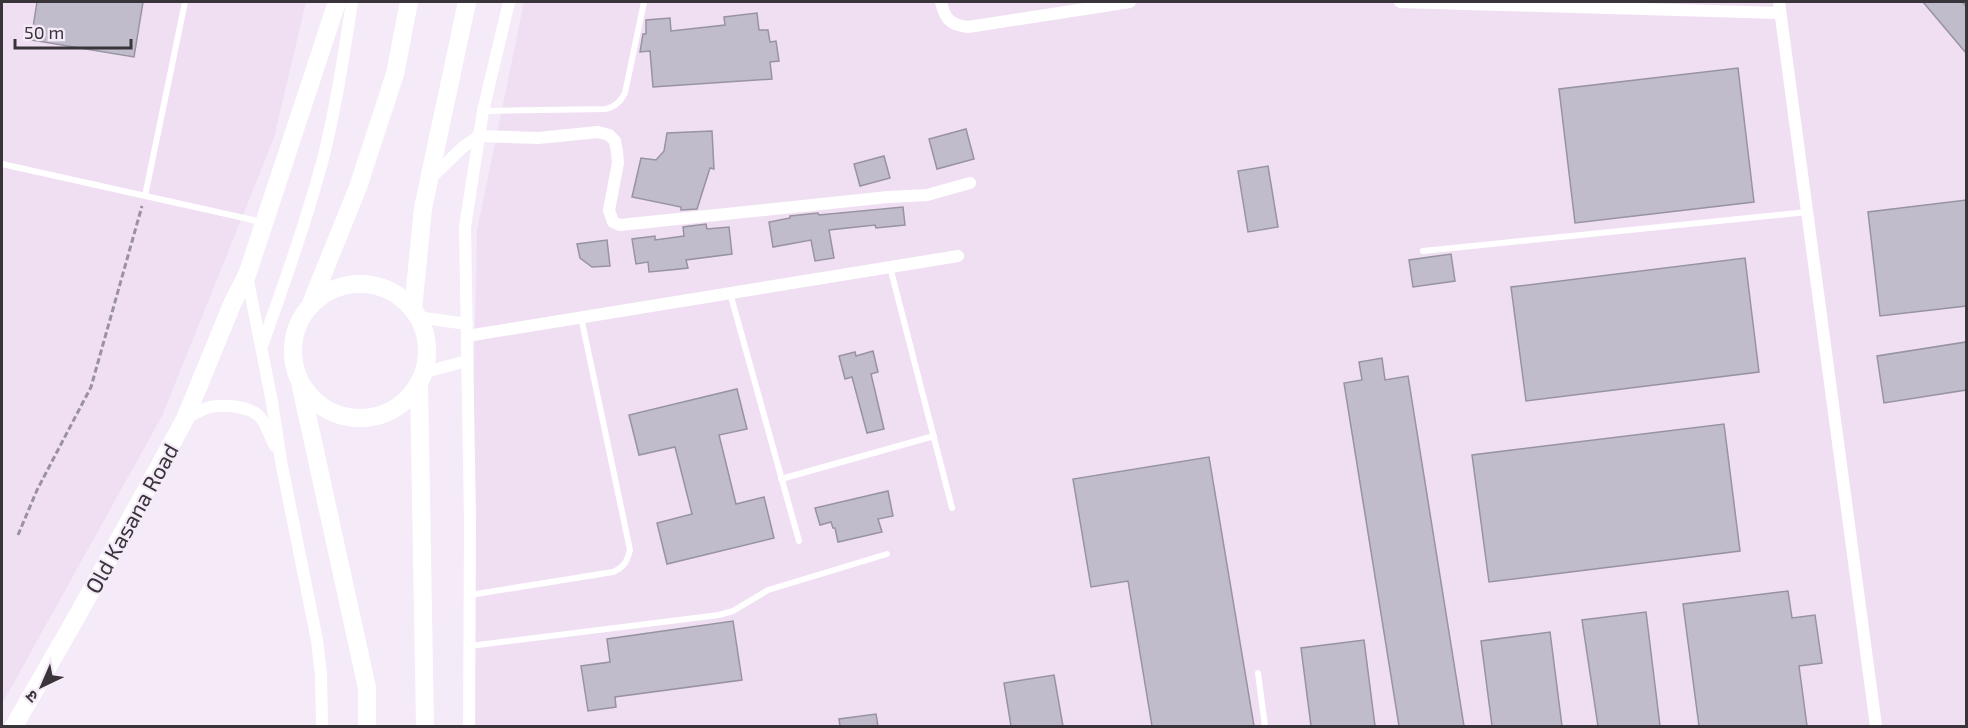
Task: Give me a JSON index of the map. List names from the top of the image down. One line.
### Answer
{"streets":{"main road":["Old Kasana Road"]},"scale_bar":"50 m","north":"bottom left"}
